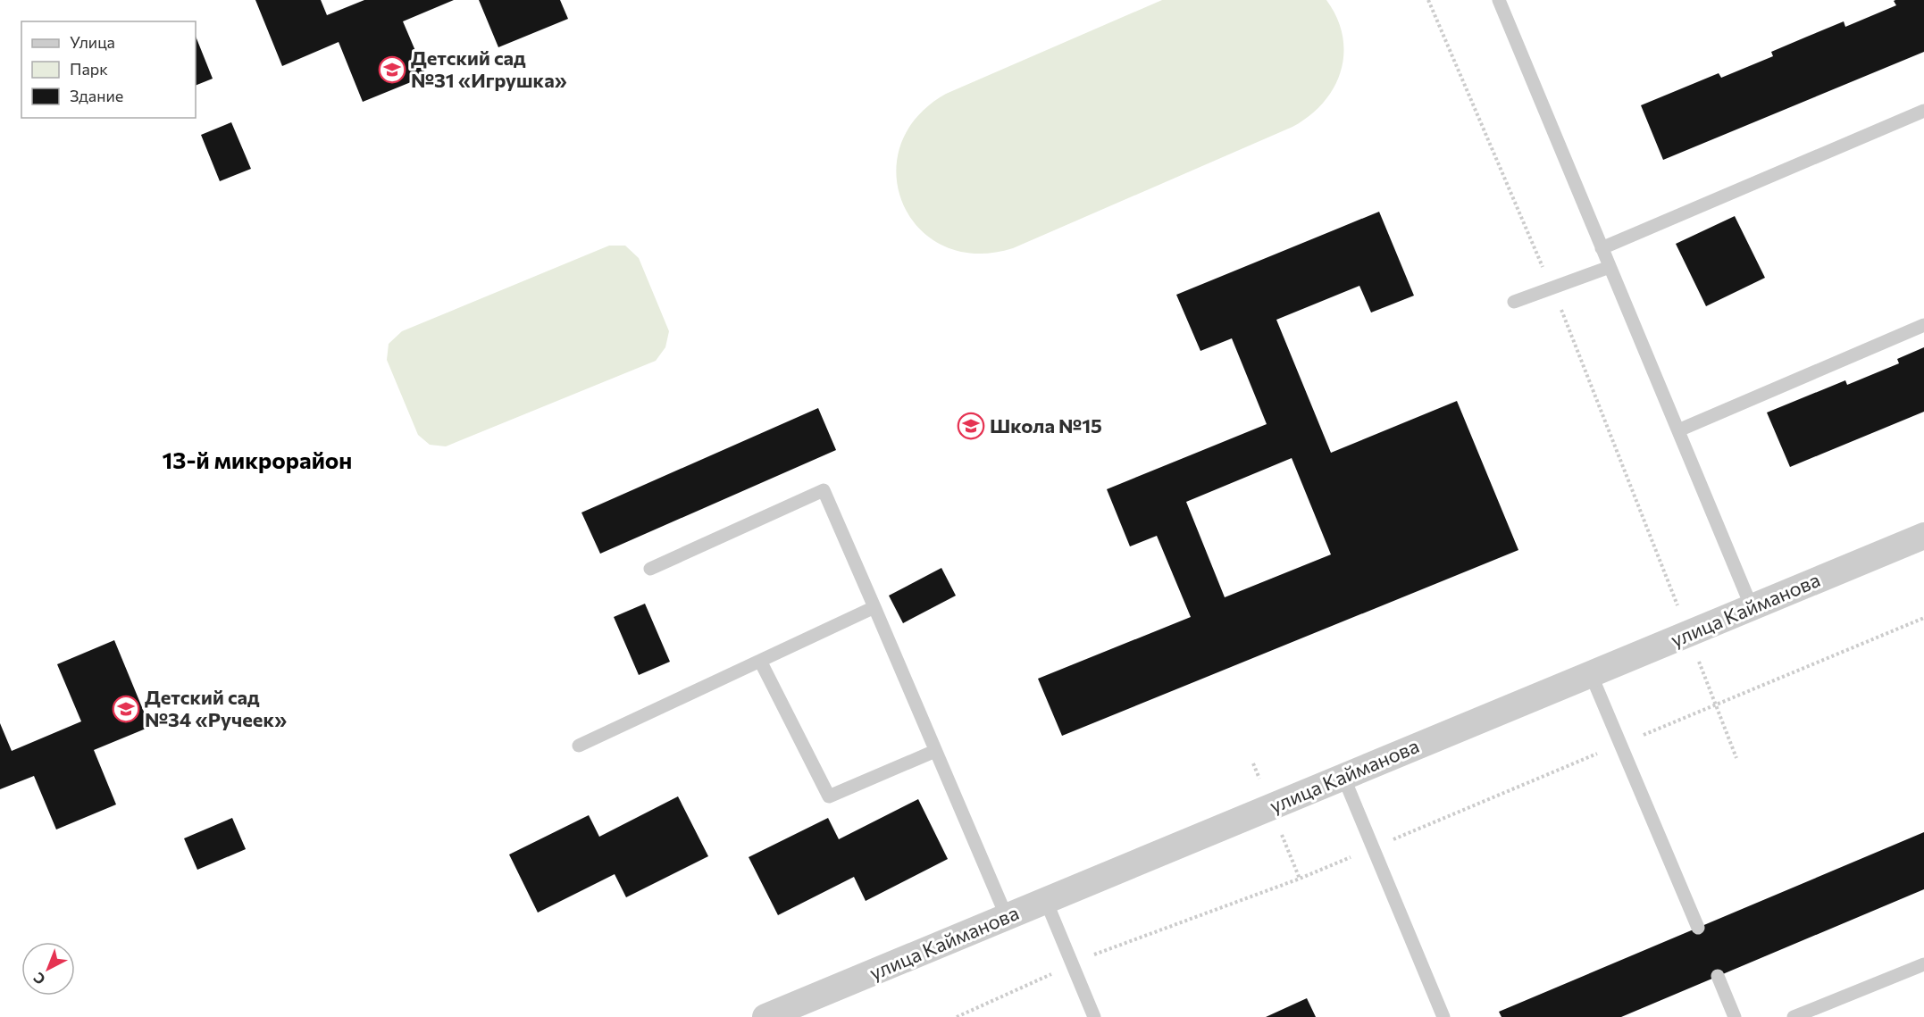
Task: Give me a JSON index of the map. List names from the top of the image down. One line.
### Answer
{"streets":{"street":["улица Кайманова"]},"districts":["13-й микрорайон"],"places":{"school or university":["Детский сад №31 «Игрушка»","Школа №15","Детский сад №34 «Ручеек»"]},"legend":["Улица","Парк","Здание"],"north":"bottom left"}
